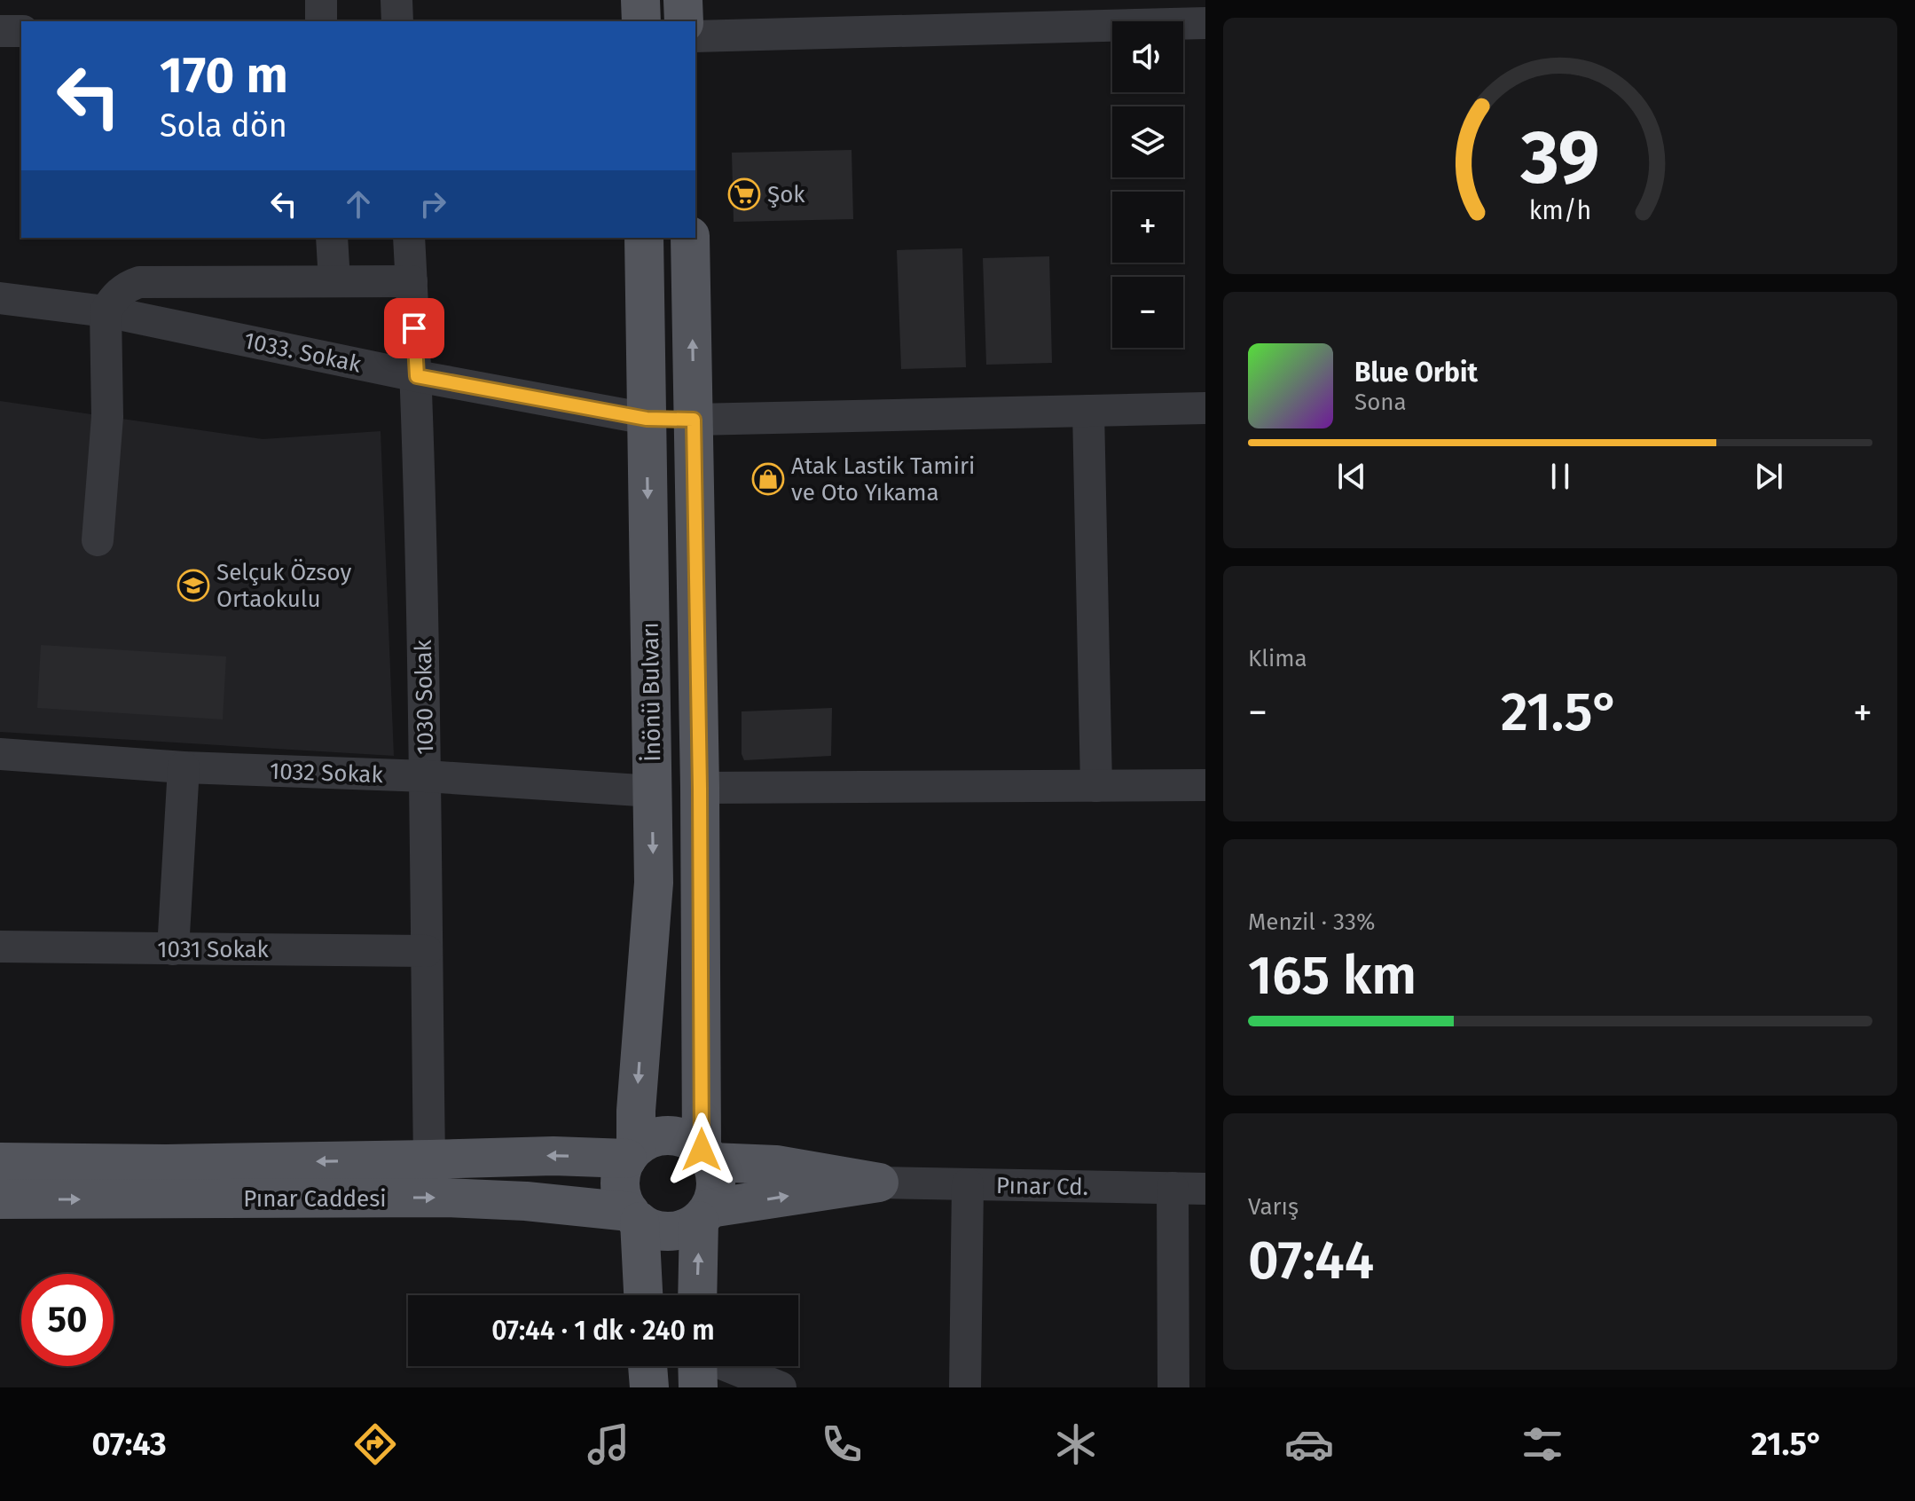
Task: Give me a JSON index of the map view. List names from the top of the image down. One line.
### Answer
{"streets":{"main road":["İnönü Bulvarı","Pınar Caddesi"],"street":["1033. Sokak","1030 Sokak","1032 Sokak","1031 Sokak","Pınar Cd."]},"crossings":[["1033. Sokak","İnönü Bulvarı"],["1033. Sokak","1030 Sokak"],["İnönü Bulvarı","1032 Sokak"],["İnönü Bulvarı","Pınar Caddesi"],["1030 Sokak","1032 Sokak"],["1030 Sokak","1031 Sokak"],["1030 Sokak","Pınar Caddesi"]],"places":{"supermarket":["Şok"],"shop":["Atak Lastik Tamiri ve Oto Yıkama"],"school or university":["Selçuk Özsoy Ortaokulu"]},"page":{"map_buttons":["+","−"],"turn":["170 m","Sola dön"],"song":["Blue Orbit","Sona"],"tile":["Klima",["Menzil · 33%","165 km"],["Varış","07:44"]],"heat":["−","21.5°","+"],"limit":"50","trip":"07:44 · 1 dk · 240 m","tabs":["07:43","21.5°"],"gauge":["39","km/h"]}}
